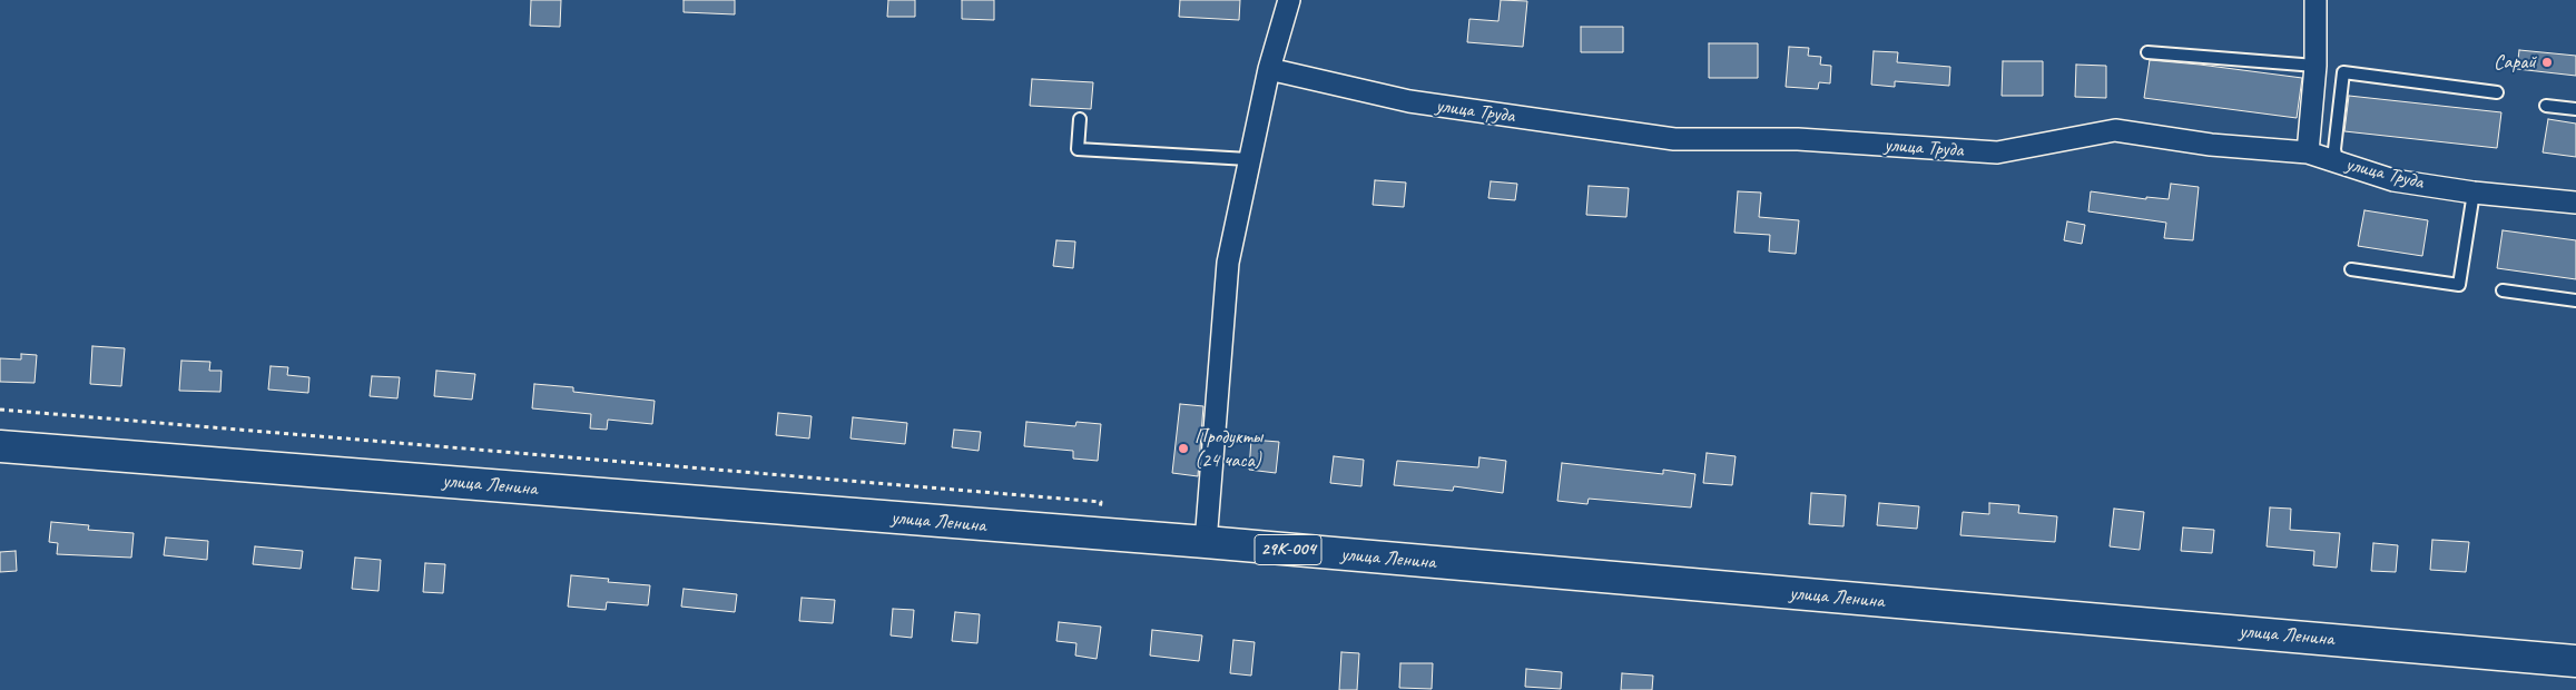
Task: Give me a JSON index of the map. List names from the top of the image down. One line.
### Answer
{"streets":{"main road":["улица Ленина","29К-004"],"street":["улица Труда"]},"places":["Сарай","Продукты (24 часа)"]}
